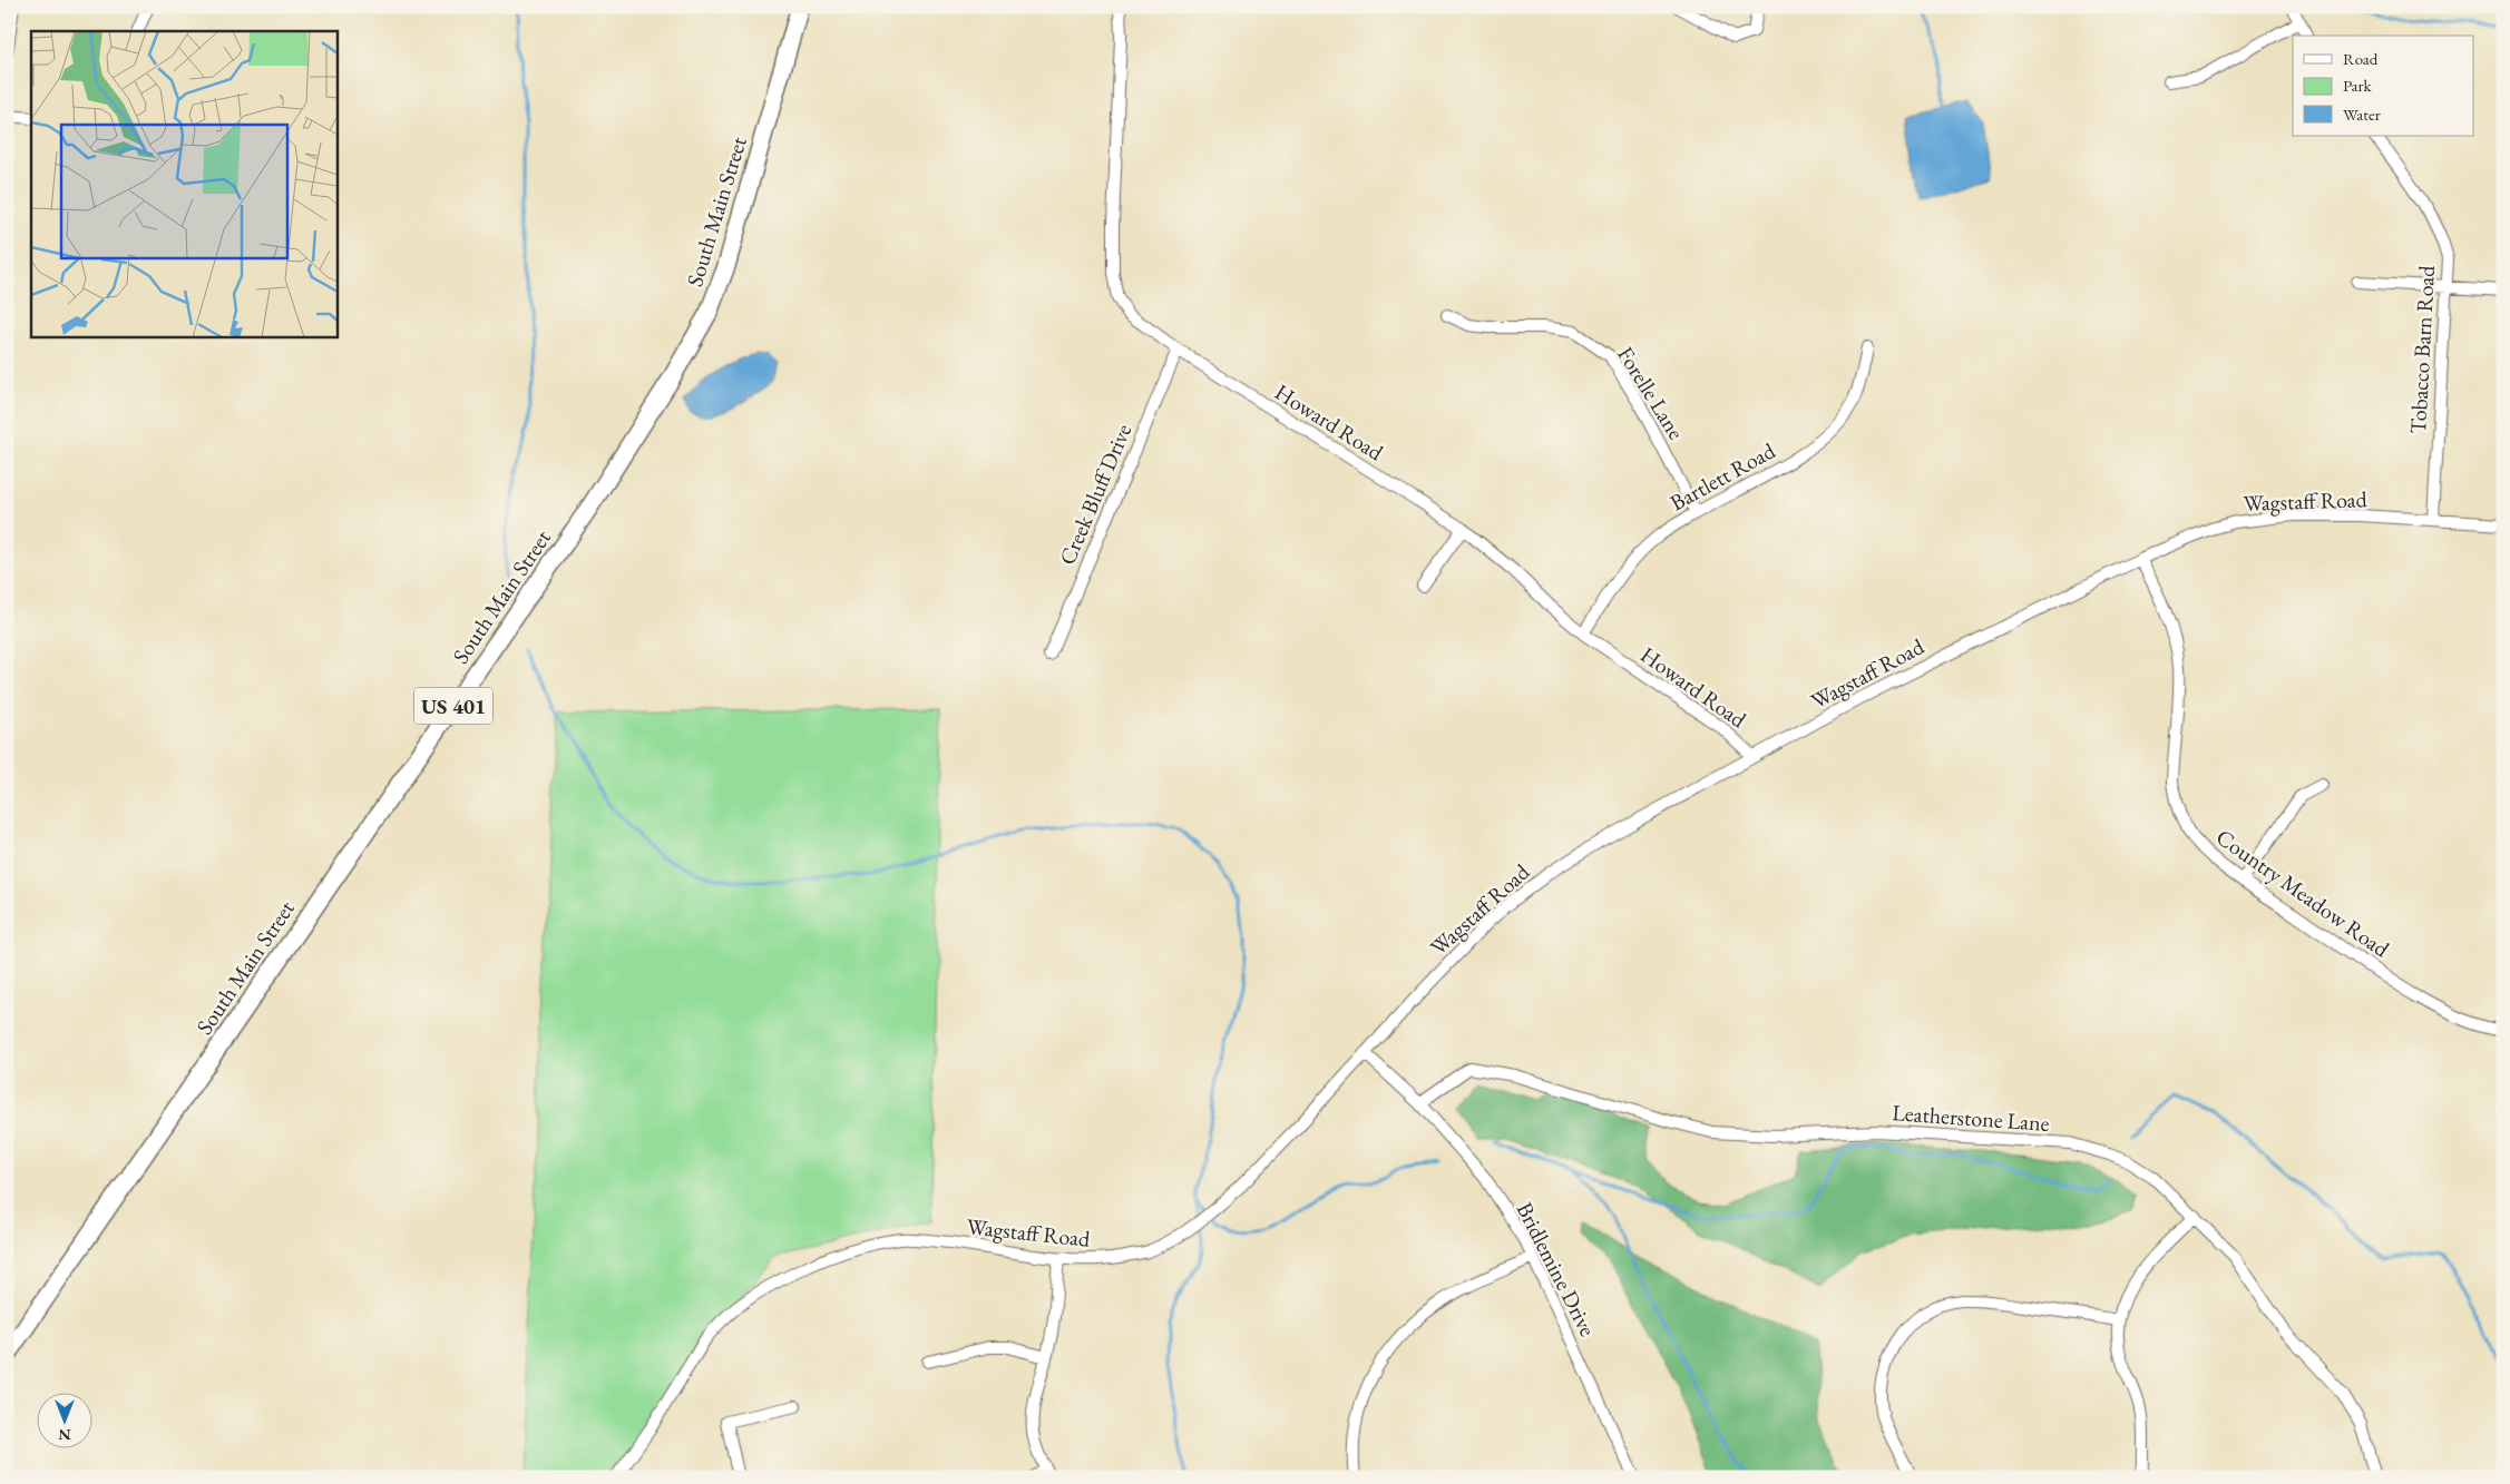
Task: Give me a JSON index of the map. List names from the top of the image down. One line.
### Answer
{"streets":{"highway":["South Main Street","US 401"],"street":["Tobacco Barn Road","Forelle Lane","Howard Road","Bartlett Road","Creek Bluff Drive","Wagstaff Road","Country Meadow Road","Leatherstone Lane","Bridlemine Drive"]},"crossings":[["Tobacco Barn Road","Wagstaff Road"],["Forelle Lane","Bartlett Road"],["Howard Road","Bartlett Road"],["Howard Road","Creek Bluff Drive"],["Howard Road","Wagstaff Road"],["Wagstaff Road","Country Meadow Road"],["Wagstaff Road","Bridlemine Drive"],["Leatherstone Lane","Bridlemine Drive"]],"legend":["Road","Park","Water"],"north":"bottom"}
